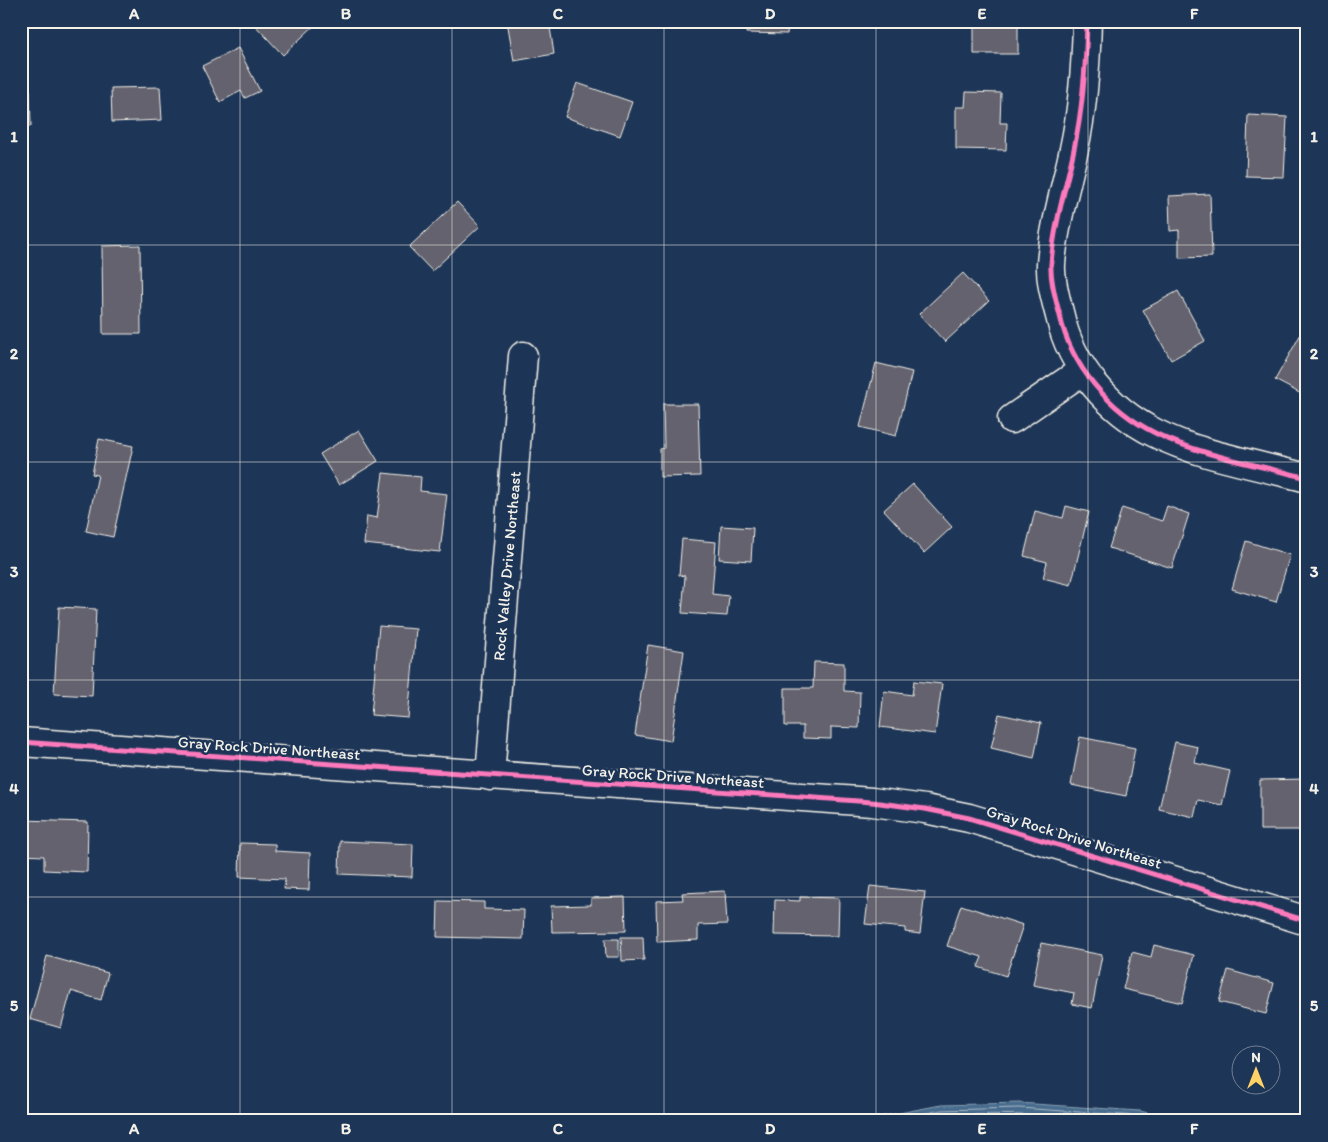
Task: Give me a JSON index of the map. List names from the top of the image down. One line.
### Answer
{"streets":{"street":["Rock Valley Drive Northeast","Gray Rock Drive Northeast"]},"crossings":[["Rock Valley Drive Northeast","Gray Rock Drive Northeast"]],"north":"top","grid":{"columns":["A","B","C","D","E","F"],"rows":["1","2","3","4","5"]}}
